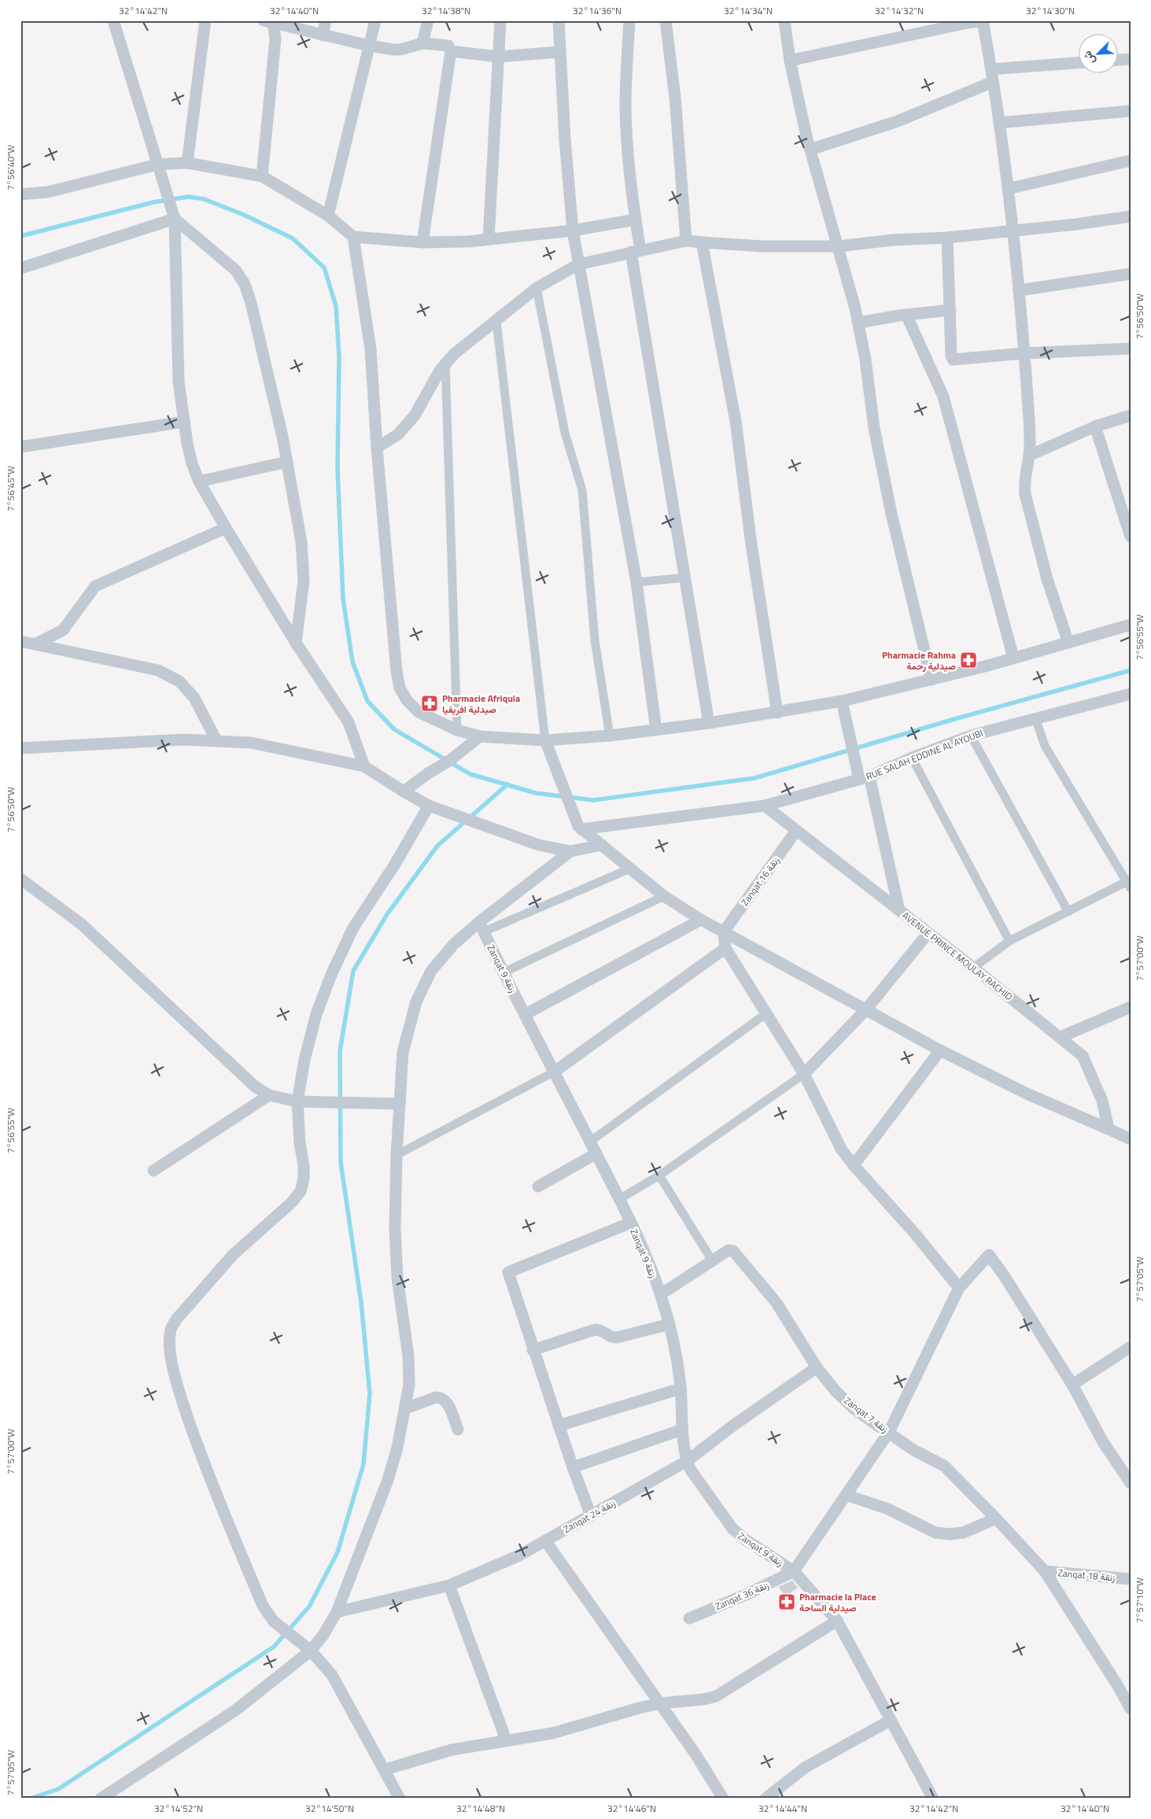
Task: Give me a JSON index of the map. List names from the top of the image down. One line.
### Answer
{"streets":{"street":["RUE SALAH EDDINE AL AYOUBI","Zanqat 16 زنقة","AVENUE PRINCE MOULAY RACHID","Zanqat 9 زنقة","Zanqat 7 زنقة","Zanqat 24 زنقة","Zanqat 18 زنقة","Zanqat 36 زنقة"]},"crossings":[["RUE SALAH EDDINE AL AYOUBI","AVENUE PRINCE MOULAY RACHID"],["Zanqat 16 زنقة","AVENUE PRINCE MOULAY RACHID"],["Zanqat 9 زنقة","Zanqat 24 زنقة"],["Zanqat 9 زنقة","Zanqat 36 زنقة"],["Zanqat 7 زنقة","Zanqat 24 زنقة"],["Zanqat 7 زنقة","Zanqat 18 زنقة"]],"places":{"pharmacy":["Pharmacie Rahma صيدلية رحمة","Pharmacie Afriquia صيدلية افريقيا","Pharmacie la Place صيدلية الساحة"]},"north":"bottom left","coordinates":["32°14'42\"N","32°14'40\"N","32°14'38\"N","32°14'36\"N","32°14'34\"N","32°14'32\"N","32°14'30\"N","7°56'40\"W","7°56'50\"W","7°56'45\"W","7°56'55\"W","7°57'00\"W","7°57'05\"W","7°57'10\"W","32°14'52\"N","32°14'50\"N","32°14'48\"N","32°14'46\"N","32°14'44\"N"]}
